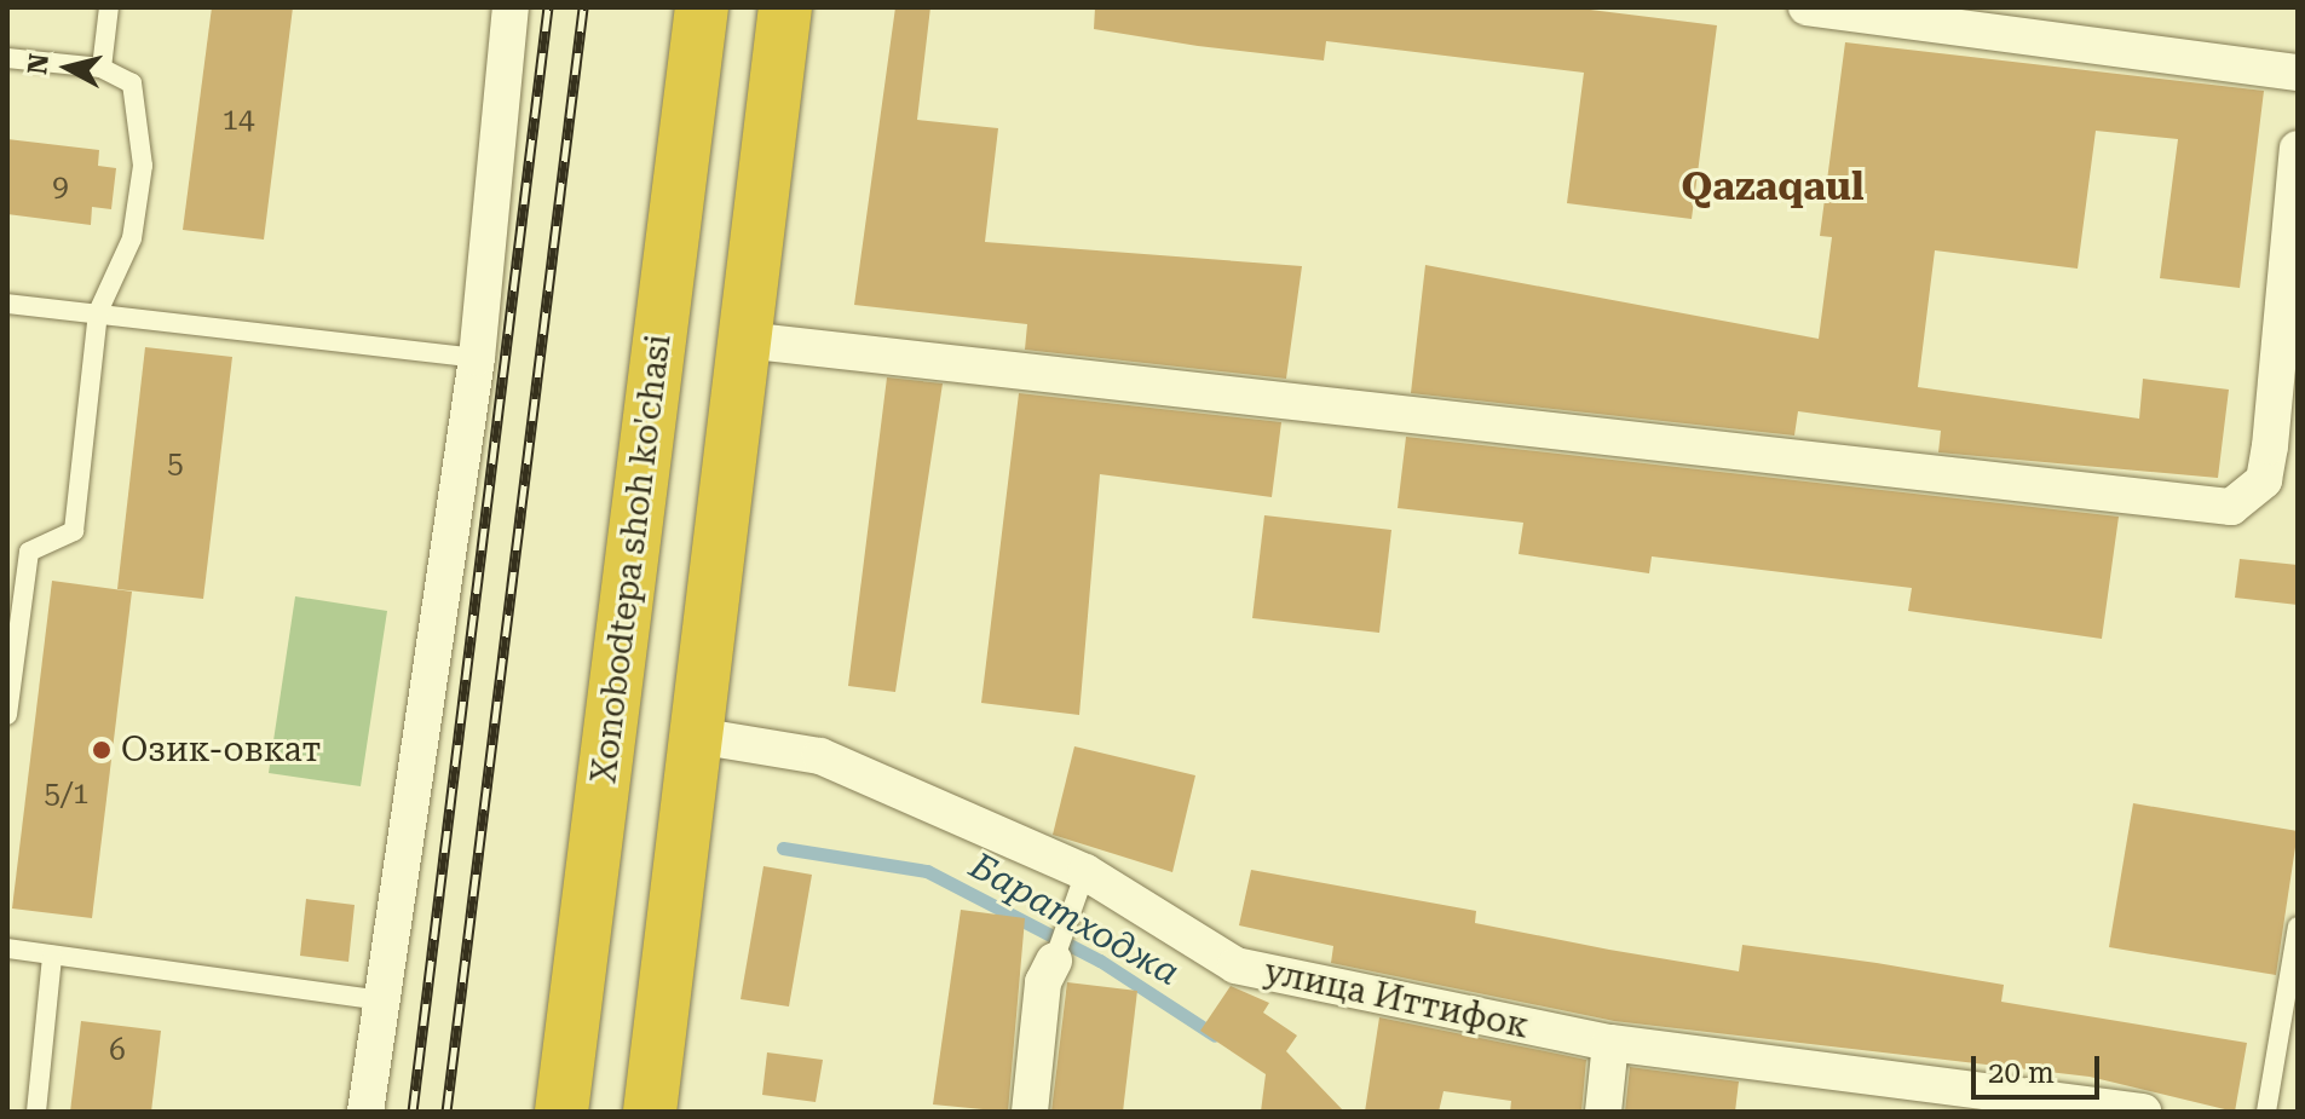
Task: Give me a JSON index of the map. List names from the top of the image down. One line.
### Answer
{"streets":{"highway":["Xonobodtepa shoh ko'chasi"],"street":["улица Иттифок"]},"districts":["Qazaqaul"],"water":["Баратходжа"],"places":["Озик-овкат"],"house_numbers":["14","9","5","5/1","6"],"scale_bar":"20 m","north":"left"}
